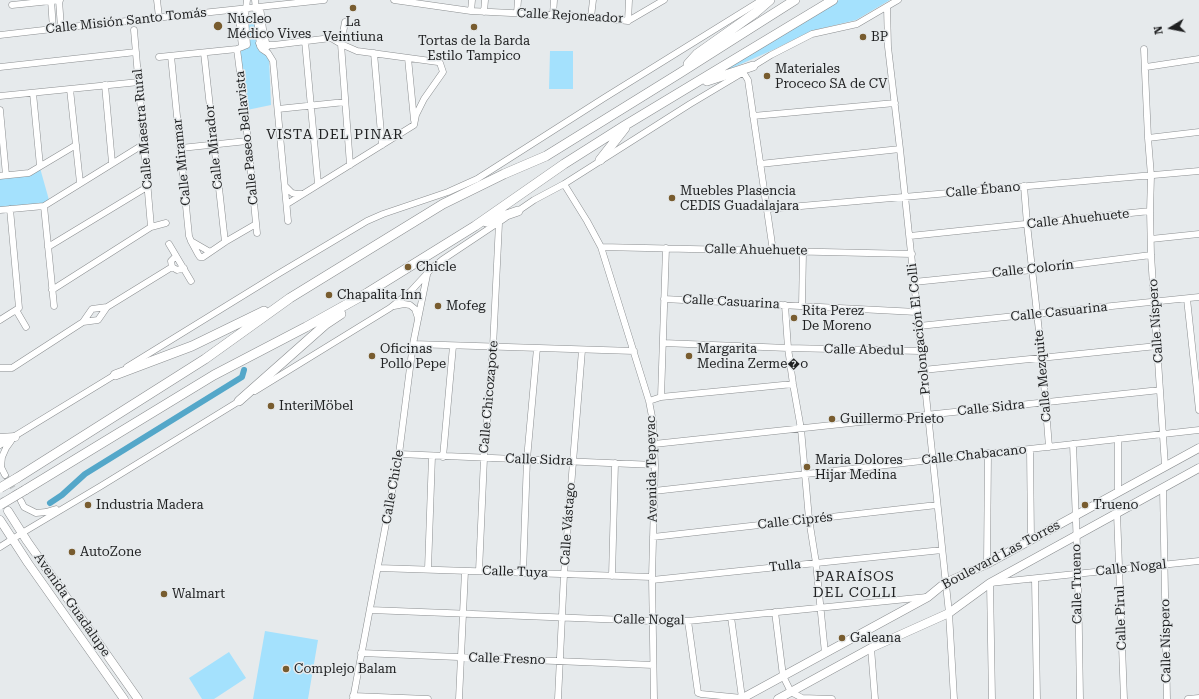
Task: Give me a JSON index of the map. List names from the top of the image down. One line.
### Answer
{"streets":{"main road":["Boulevard Las Torres","Avenida Guadalupe"],"street":["Calle Rejoneador","Calle Misión Santo Tomás","Calle Maestra Rural","Calle Paseo Bellavista","Calle Mirador","Calle Miramar","Calle Ébano","Calle Ahuehuete","Calle Colorín","Calle Casuarina","Calle Níspero","Prolongación El Colli","Calle Abedul","Calle Mezquite","Calle Chicozapote","Calle Sidra","Calle Chabacano","Avenida Tepeyac","Calle Chicle","Calle Ciprés","Calle Vástago","Tulla","Calle Nogal","Calle Tuya","Calle Trueno","Calle Pirul","Calle Fresno"]},"crossings":[["Calle Misión Santo Tomás","Calle Paseo Bellavista"],["Calle Mirador","Calle Miramar"],["Calle Ébano","Calle Níspero"],["Calle Ébano","Prolongación El Colli"],["Calle Ébano","Calle Mezquite"],["Calle Ahuehuete","Calle Níspero"],["Calle Ahuehuete","Prolongación El Colli"],["Calle Ahuehuete","Calle Mezquite"],["Calle Ahuehuete","Avenida Tepeyac"],["Calle Colorín","Calle Níspero"],["Calle Colorín","Prolongación El Colli"],["Calle Colorín","Calle Mezquite"],["Calle Casuarina","Calle Níspero"],["Calle Casuarina","Prolongación El Colli"],["Calle Casuarina","Calle Mezquite"],["Calle Níspero","Calle Sidra"],["Calle Níspero","Calle Chabacano"],["Calle Níspero","Boulevard Las Torres"],["Calle Níspero","Calle Nogal"],["Prolongación El Colli","Calle Abedul"],["Prolongación El Colli","Calle Sidra"],["Prolongación El Colli","Calle Chabacano"],["Prolongación El Colli","Calle Ciprés"],["Prolongación El Colli","Boulevard Las Torres"],["Prolongación El Colli","Tulla"],["Calle Mezquite","Calle Sidra"],["Calle Mezquite","Calle Chabacano"],["Calle Chicozapote","Calle Sidra"],["Calle Chicozapote","Calle Tuya"],["Calle Sidra","Avenida Tepeyac"],["Calle Sidra","Calle Chicle"],["Calle Sidra","Calle Vástago"],["Calle Chabacano","Avenida Tepeyac"],["Calle Chabacano","Calle Trueno"],["Avenida Tepeyac","Calle Ciprés"],["Avenida Tepeyac","Tulla"],["Avenida Tepeyac","Calle Nogal"],["Avenida Tepeyac","Calle Tuya"],["Avenida Tepeyac","Calle Fresno"],["Calle Chicle","Calle Nogal"],["Calle Chicle","Calle Tuya"],["Calle Chicle","Calle Fresno"],["Calle Vástago","Calle Nogal"],["Calle Vástago","Calle Tuya"],["Calle Vástago","Calle Fresno"],["Boulevard Las Torres","Calle Nogal"],["Boulevard Las Torres","Calle Trueno"],["Boulevard Las Torres","Calle Pirul"],["Tulla","Calle Tuya"],["Calle Nogal","Calle Trueno"],["Calle Nogal","Calle Pirul"]],"districts":["VISTA DEL PINAR","PARAÍSOS DEL COLLI"],"places":["La Veintiuna","Núcleo Médico Vives","Tortas de la Barda Estilo Tampico","BP","Materiales Proceco SA de CV","Muebles Plasencia CEDIS Guadalajara","Chicle","Chapalita Inn","Mofeg","Rita Perez De Moreno","Oficinas Pollo Pepe","Margarita Medina Zerme�o","InteriMöbel","Guillermo Prieto","Maria Dolores Hijar Medina","Industria Madera","Trueno","AutoZone","Walmart","Galeana","Complejo Balam"],"north":"left"}
